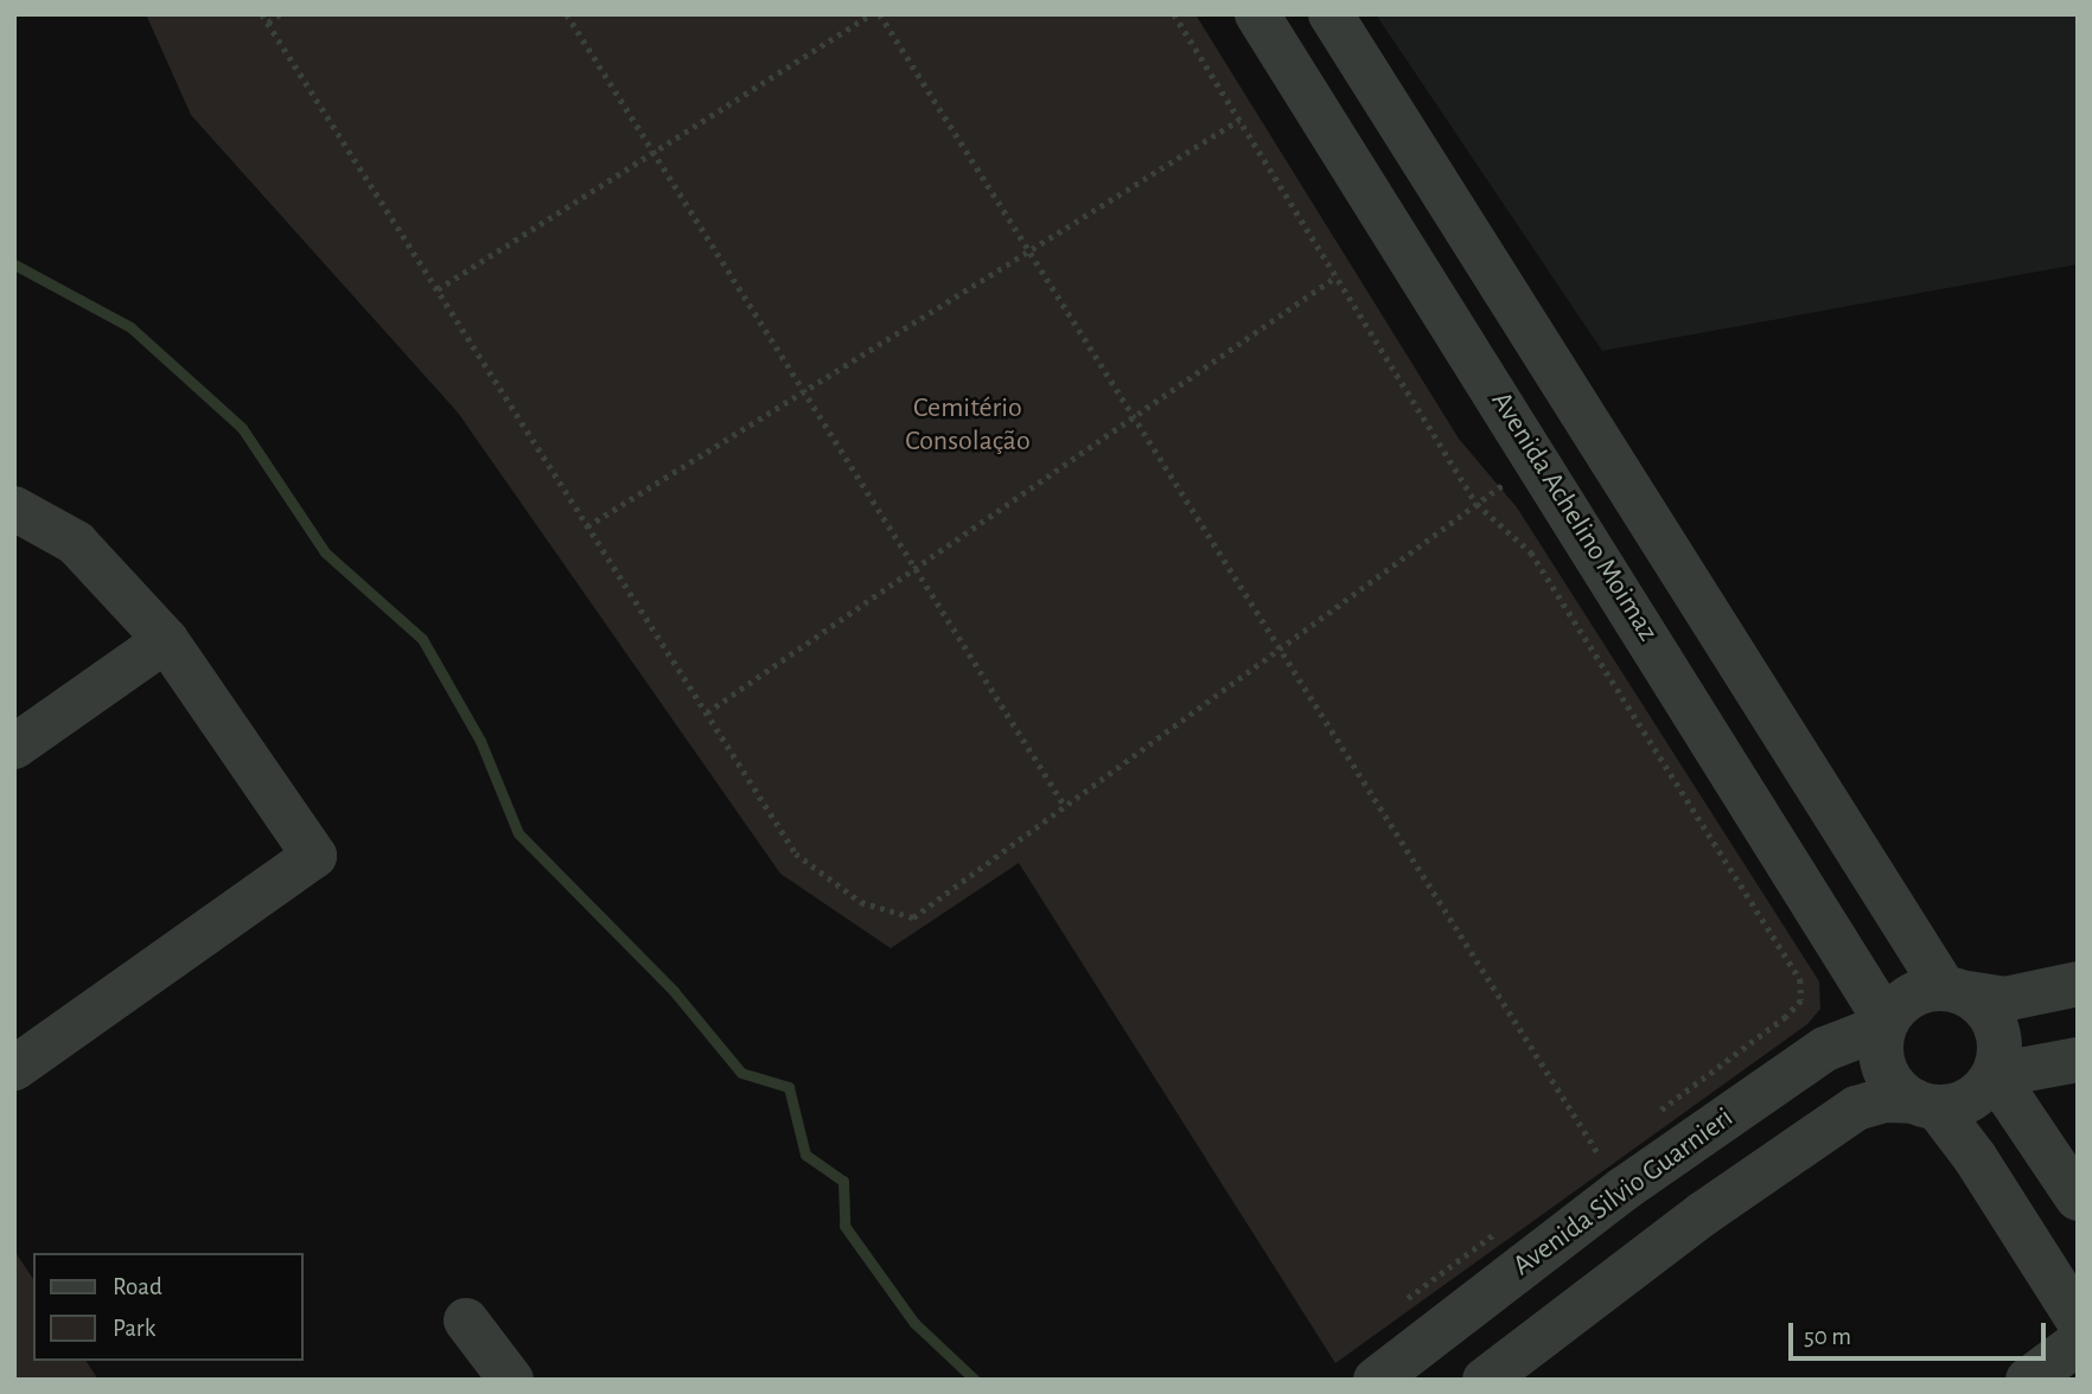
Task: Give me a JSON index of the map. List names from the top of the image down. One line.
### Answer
{"streets":{"street":["Avenida Achelino Moimaz","Avenida Silvio Guarnieri"]},"crossings":[["Avenida Achelino Moimaz","Avenida Silvio Guarnieri"]],"parks":["Cemitério Consolação"],"legend":["Road","Park"],"scale_bar":"50 m"}
